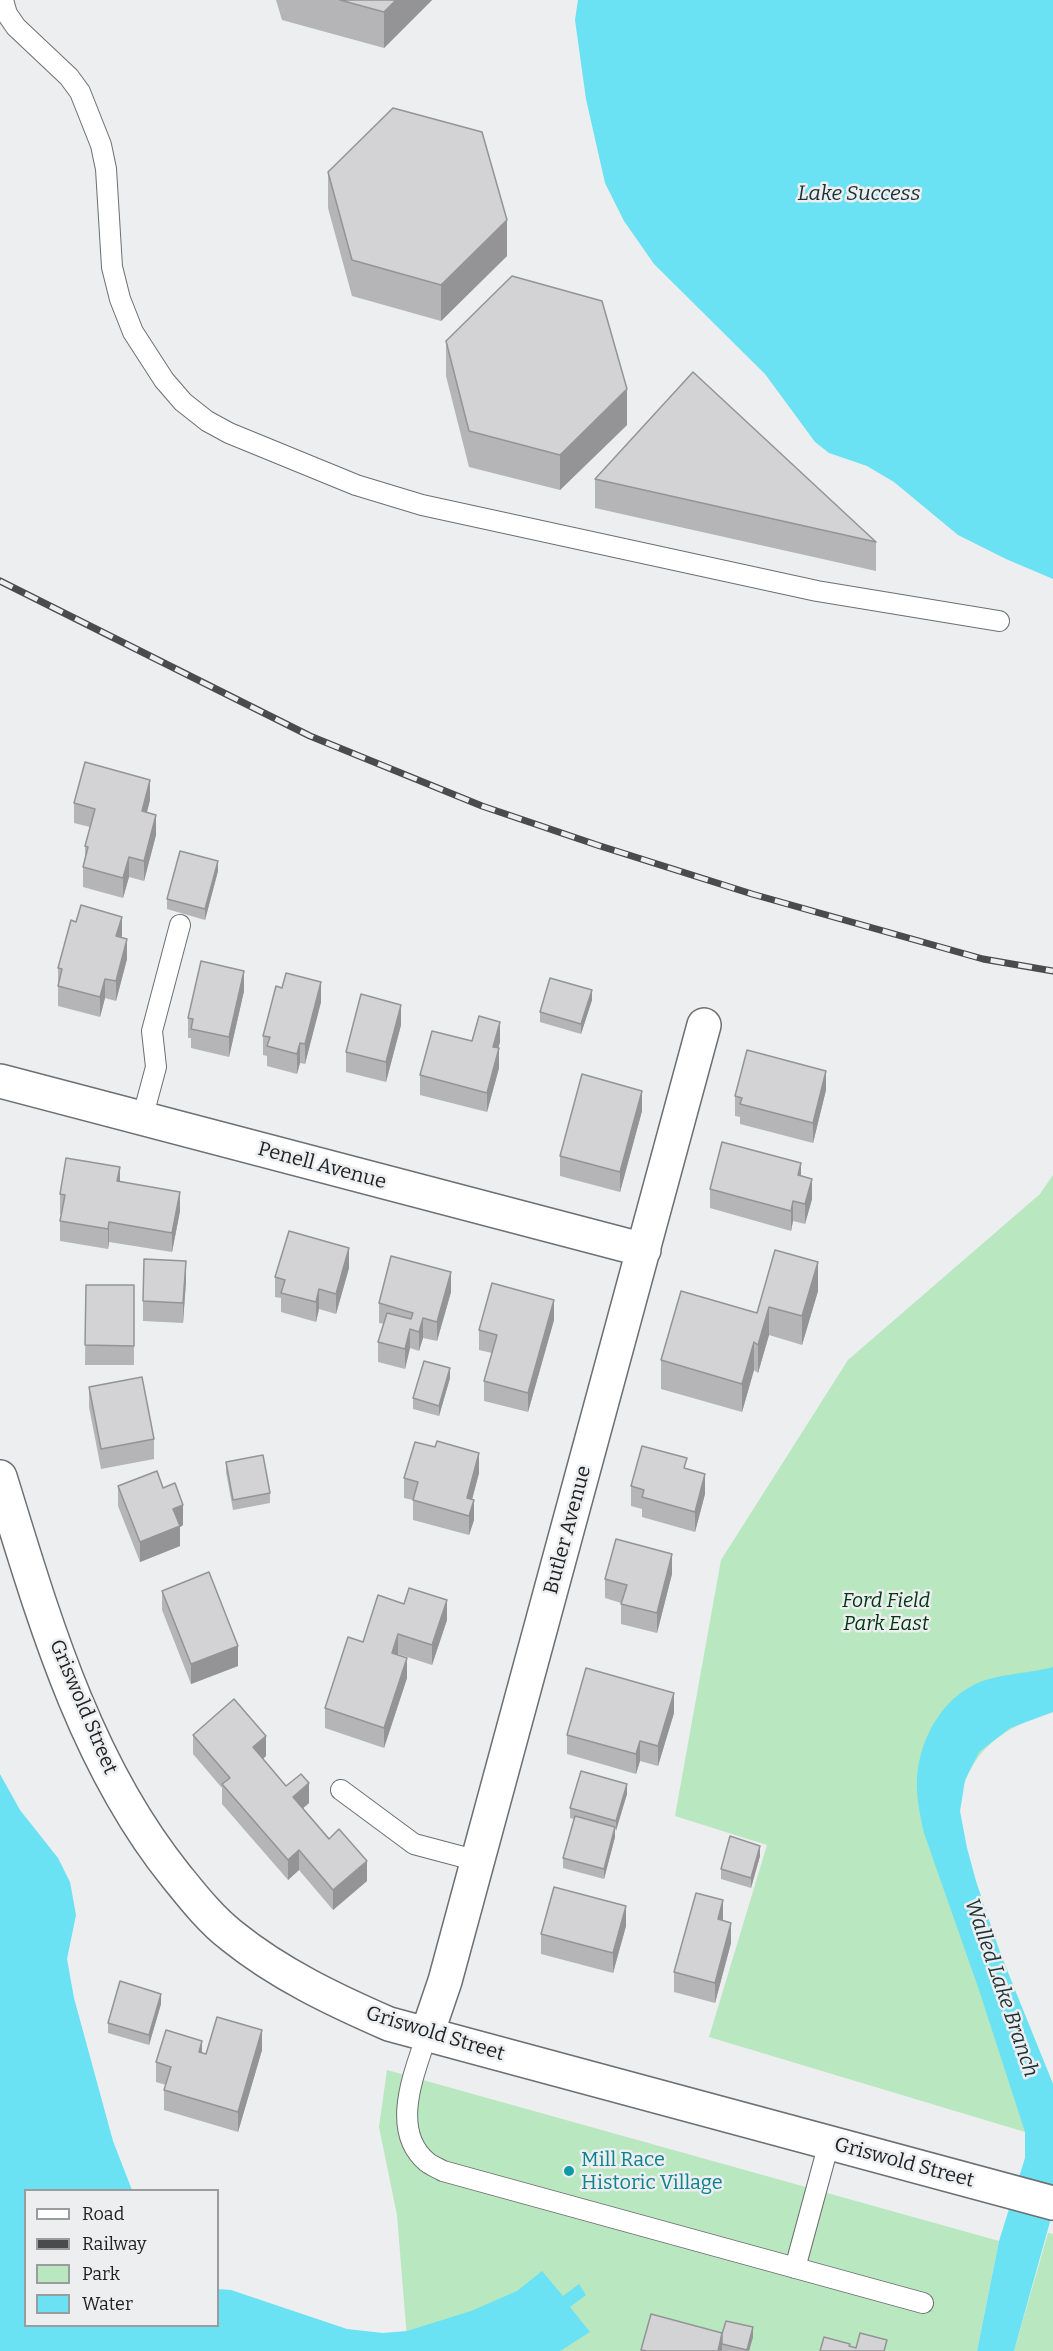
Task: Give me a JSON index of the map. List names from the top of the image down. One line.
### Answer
{"streets":{"street":["Penell Avenue","Butler Avenue","Griswold Street"]},"crossings":[["Penell Avenue","Butler Avenue"],["Butler Avenue","Griswold Street"]],"water":["Lake Success","Walled Lake Branch"],"parks":["Ford Field Park East"],"places":["Mill Race Historic Village"],"legend":["Road","Railway","Park","Water"]}
